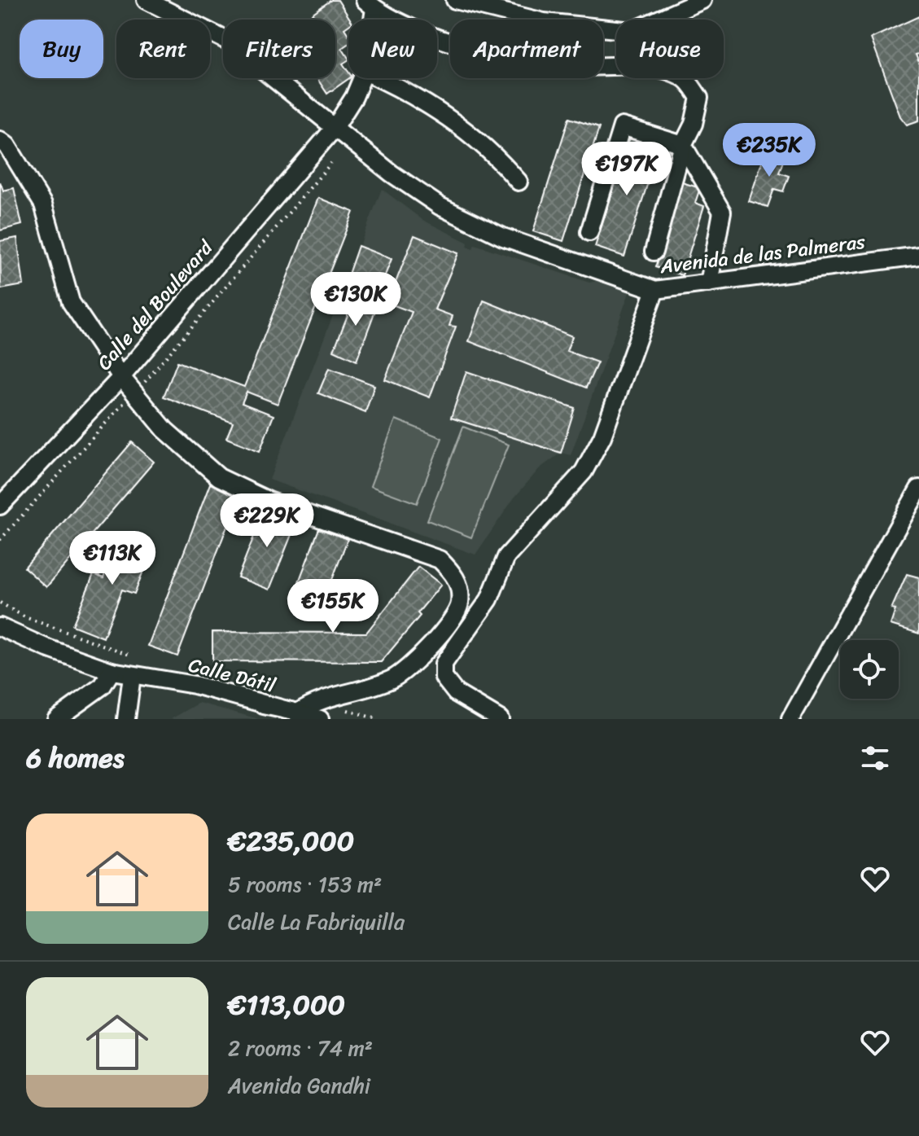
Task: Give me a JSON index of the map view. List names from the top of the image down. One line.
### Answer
{"streets":{"street":["Avenida de las Palmeras","Calle del Boulevard","Calle Dátil"]},"crossings":[["Avenida de las Palmeras","Calle del Boulevard"]],"page":{"chip":["Buy","Rent","Filters","New","Apartment","House"],"price":["€235K","€197K","€130K","€229K","€113K","€155K"],"heading":"6 homes","list":[{"name":"€235,000","note":"5 rooms · 153 m² · Calle La Fabriquilla"},{"name":"€113,000","note":"2 rooms · 74 m² · Avenida Gandhi"}]}}
